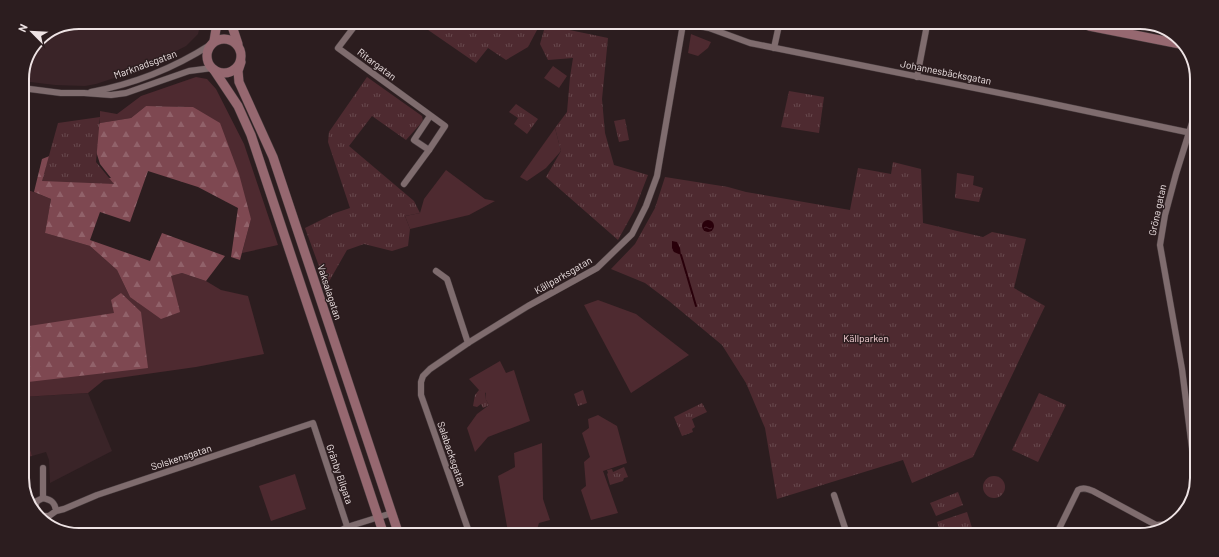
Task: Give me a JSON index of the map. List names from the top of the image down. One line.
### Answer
{"streets":{"main road":["Vaksalagatan"],"street":["Marknadsgatan","Ritargatan","Johannesbäcksgatan","Gröna gatan","Källparksgatan","Salabacksgatan","Solskensgatan","Gränby Bilgata"]},"crossings":[["Marknadsgatan","Vaksalagatan"],["Johannesbäcksgatan","Gröna gatan"],["Källparksgatan","Salabacksgatan"],["Solskensgatan","Gränby Bilgata"]],"parks":["Källparken"],"north":"top left"}
